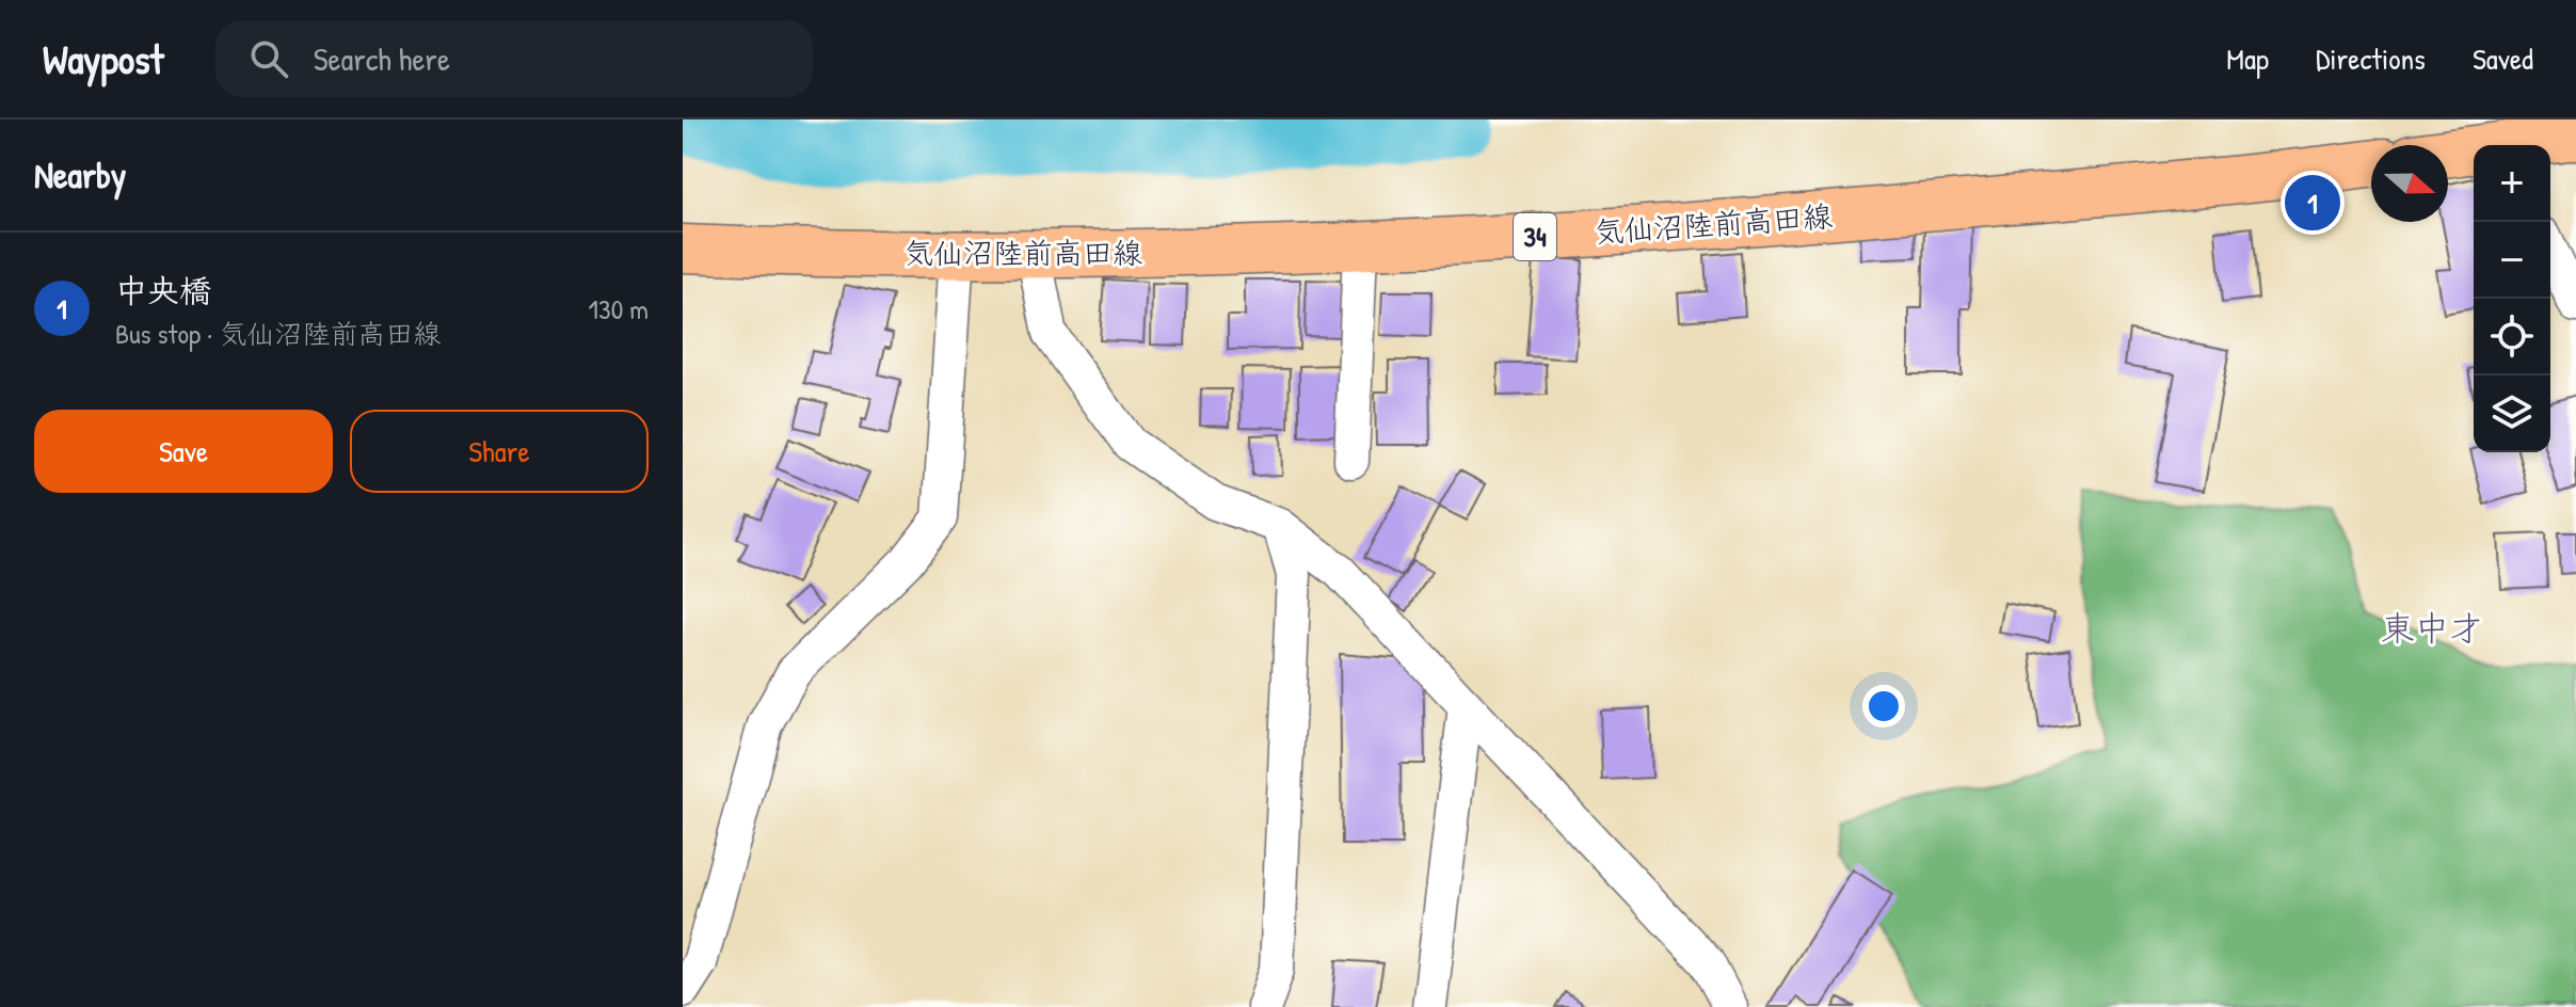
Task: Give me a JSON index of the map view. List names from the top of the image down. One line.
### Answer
{"streets":{"main road":["気仙沼陸前高田線","34"]},"districts":["東中才"],"north":"right","page":{"header":"Waypost","search":"Search here","nav":["Map","Directions","Saved"],"heading":"Nearby","map_buttons":["+","−"],"pins":"1","list":[{"mark":"1","name":"中央橋","note":"Bus stop · 気仙沼陸前高田線","value":"130 m"}],"buttons":["Save","Share"]}}
